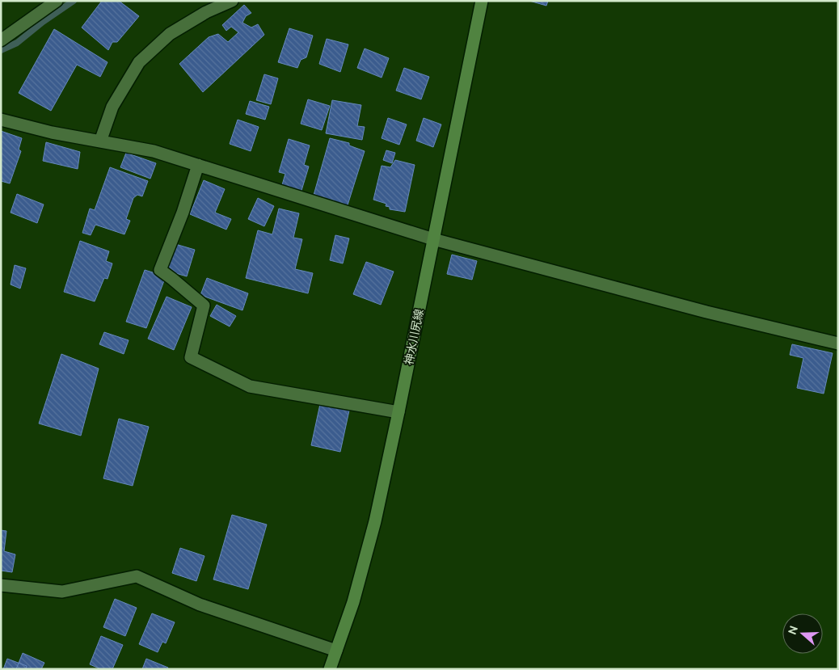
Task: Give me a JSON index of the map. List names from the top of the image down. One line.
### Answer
{"streets":{"main road":["神水川尻線"]},"north":"left"}
